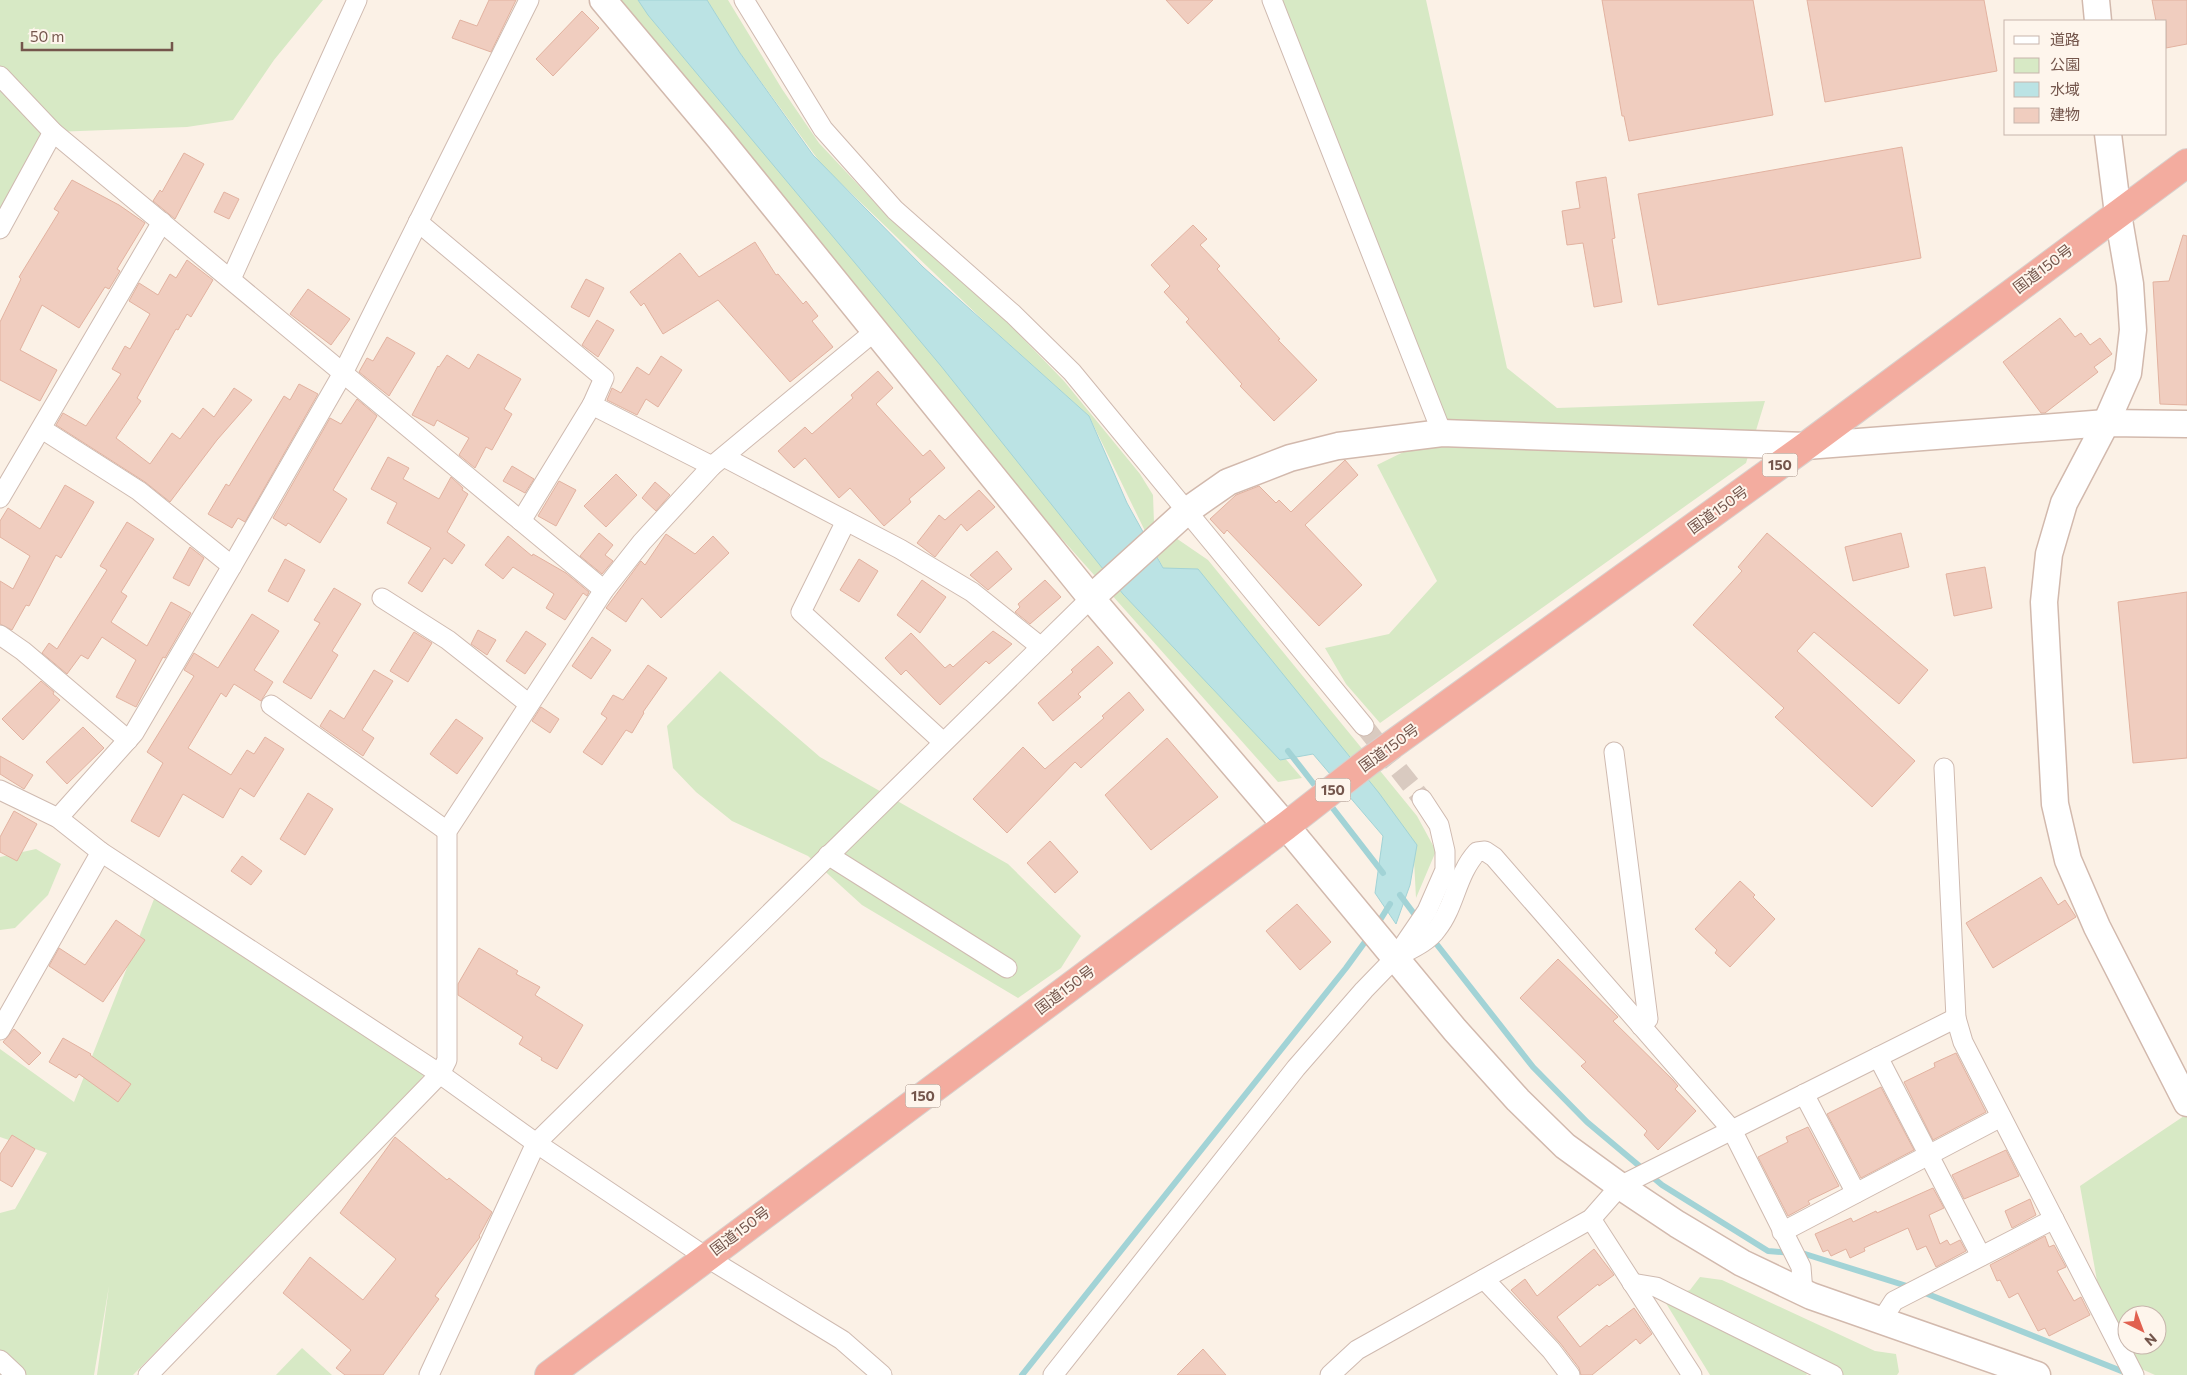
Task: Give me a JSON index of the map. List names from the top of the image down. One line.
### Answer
{"streets":{"highway":["国道150号","150"]},"legend":["道路","公園","水域","建物"],"scale_bar":"50 m","north":"bottom right"}
